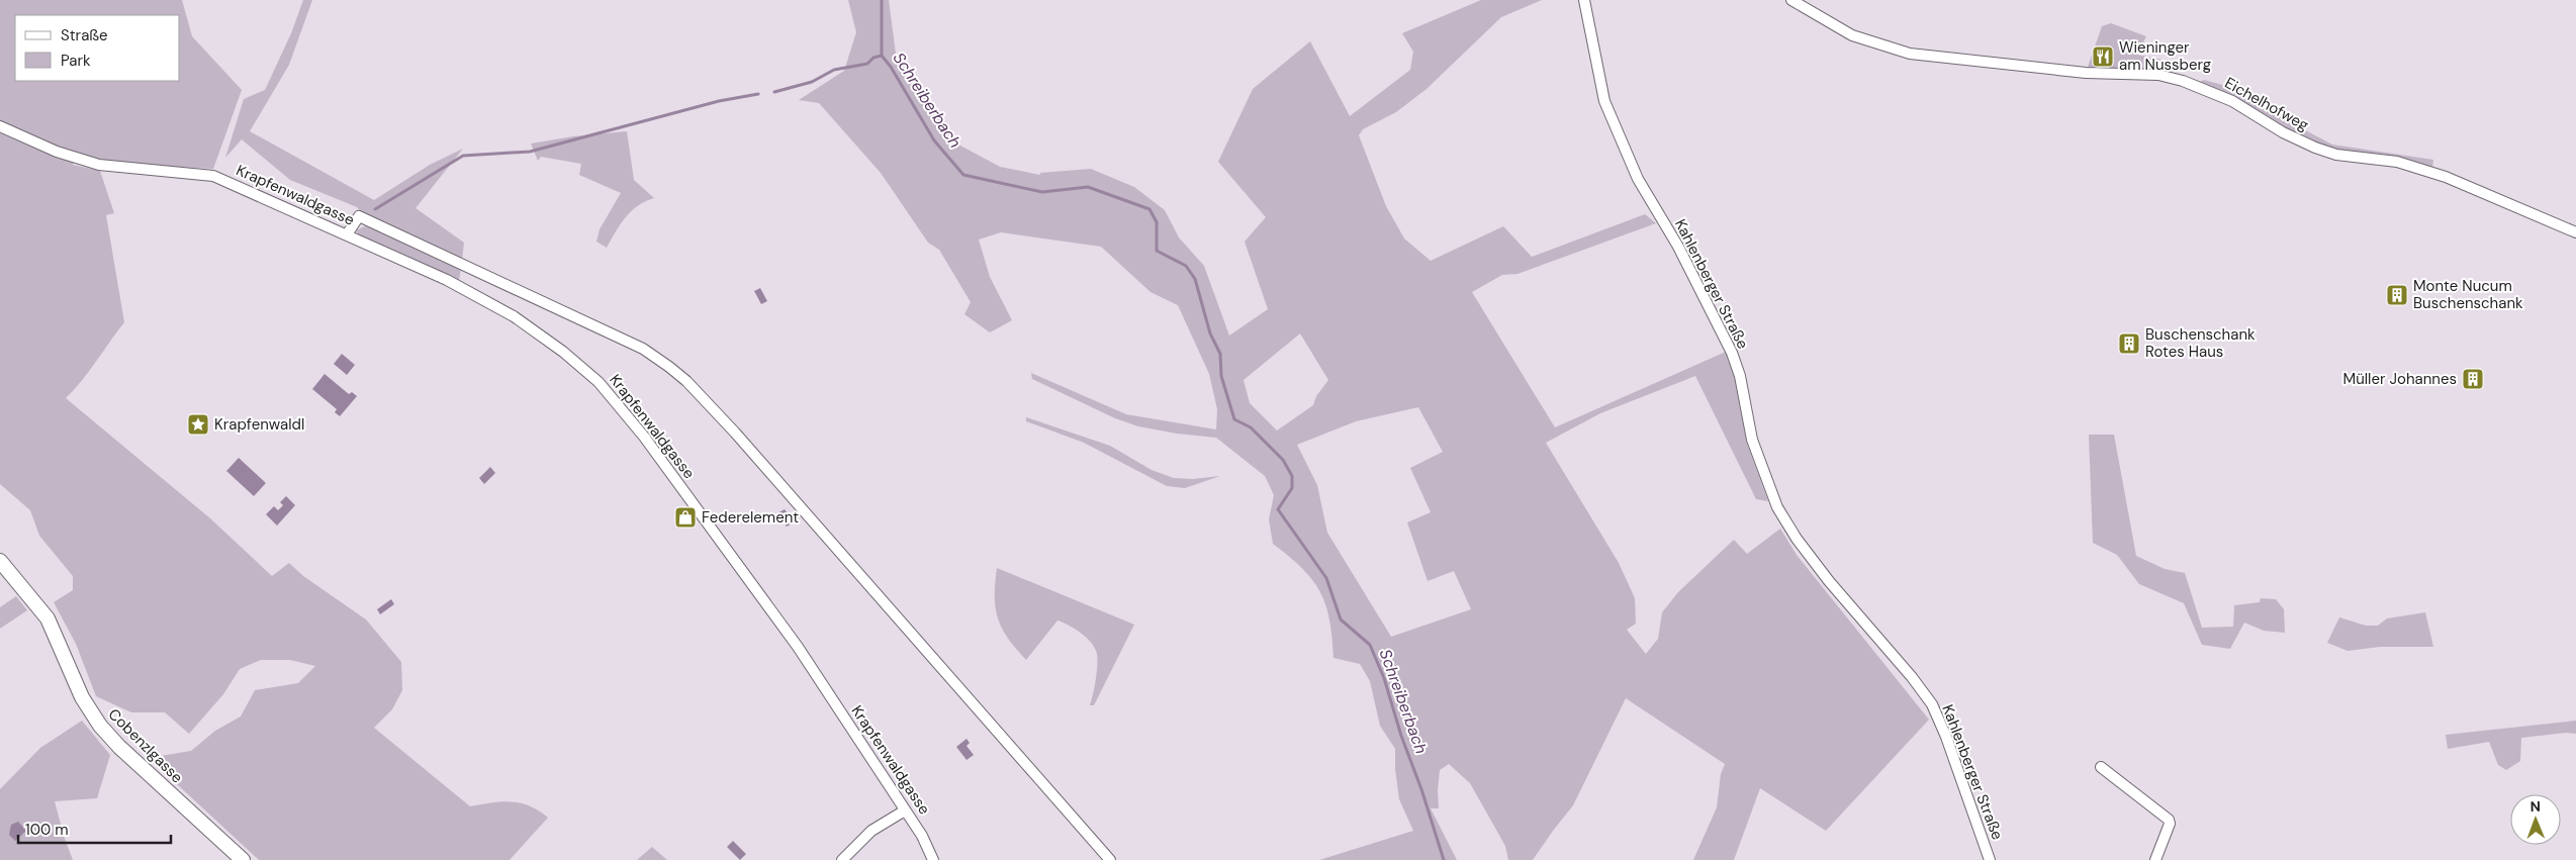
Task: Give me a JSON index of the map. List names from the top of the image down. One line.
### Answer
{"streets":{"street":["Eichelhofweg","Krapfenwaldgasse","Kahlenberger Straße","Cobenzlgasse"]},"water":["Schreiberbach"],"places":{"restaurant":["Wieninger am Nussberg"],"building":["Monte Nucum Buschenschank","Buschenschank Rotes Haus","Müller Johannes"],"place":["Krapfenwaldl"],"shop":["Federelement"]},"legend":["Straße","Park"],"scale_bar":"100 m","north":"top"}
